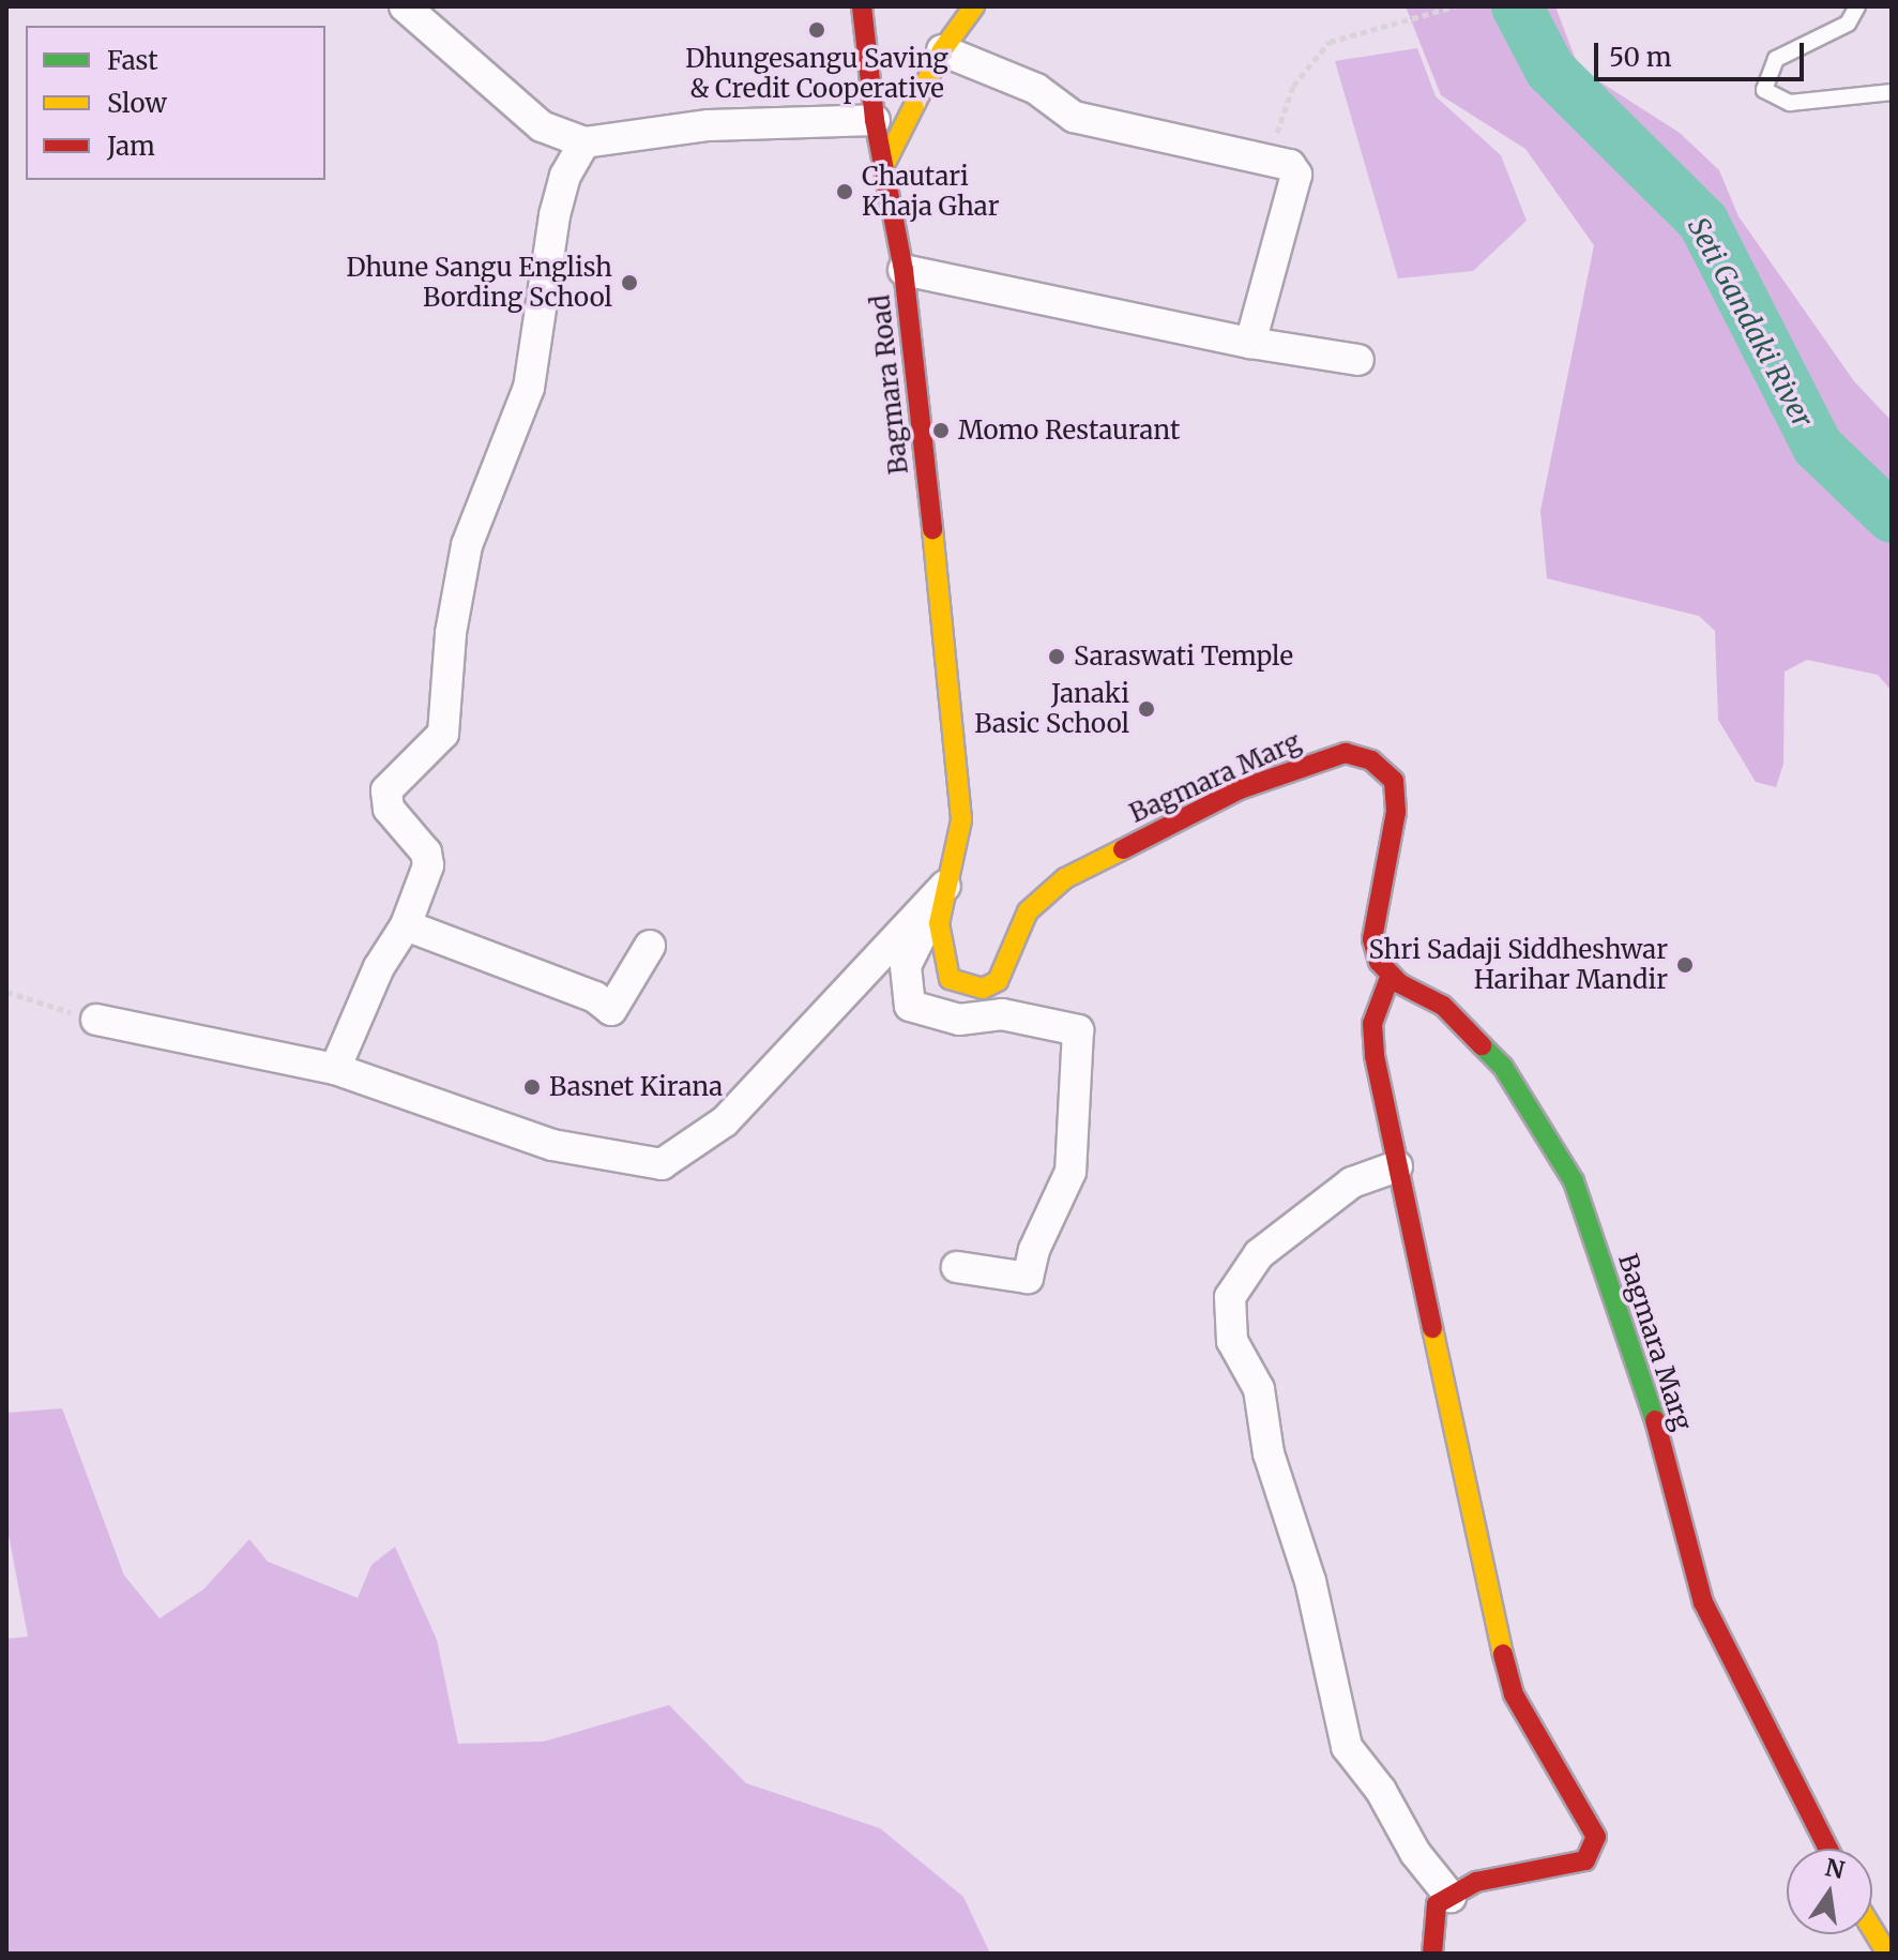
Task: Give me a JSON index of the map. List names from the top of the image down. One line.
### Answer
{"streets":{"main road":["Bagmara Road","Bagmara Marg"]},"crossings":[["Bagmara Road","Bagmara Marg"]],"water":["Seti Gandaki River"],"places":["Dhungesangu Saving & Credit Cooperative","Chautari Khaja Ghar","Dhune Sangu English Bording School","Momo Restaurant","Saraswati Temple","Janaki Basic School","Shri Sadaji Siddheshwar Harihar Mandir","Basnet Kirana"],"legend":["Fast","Slow","Jam"],"scale_bar":"50 m","north":"top"}
